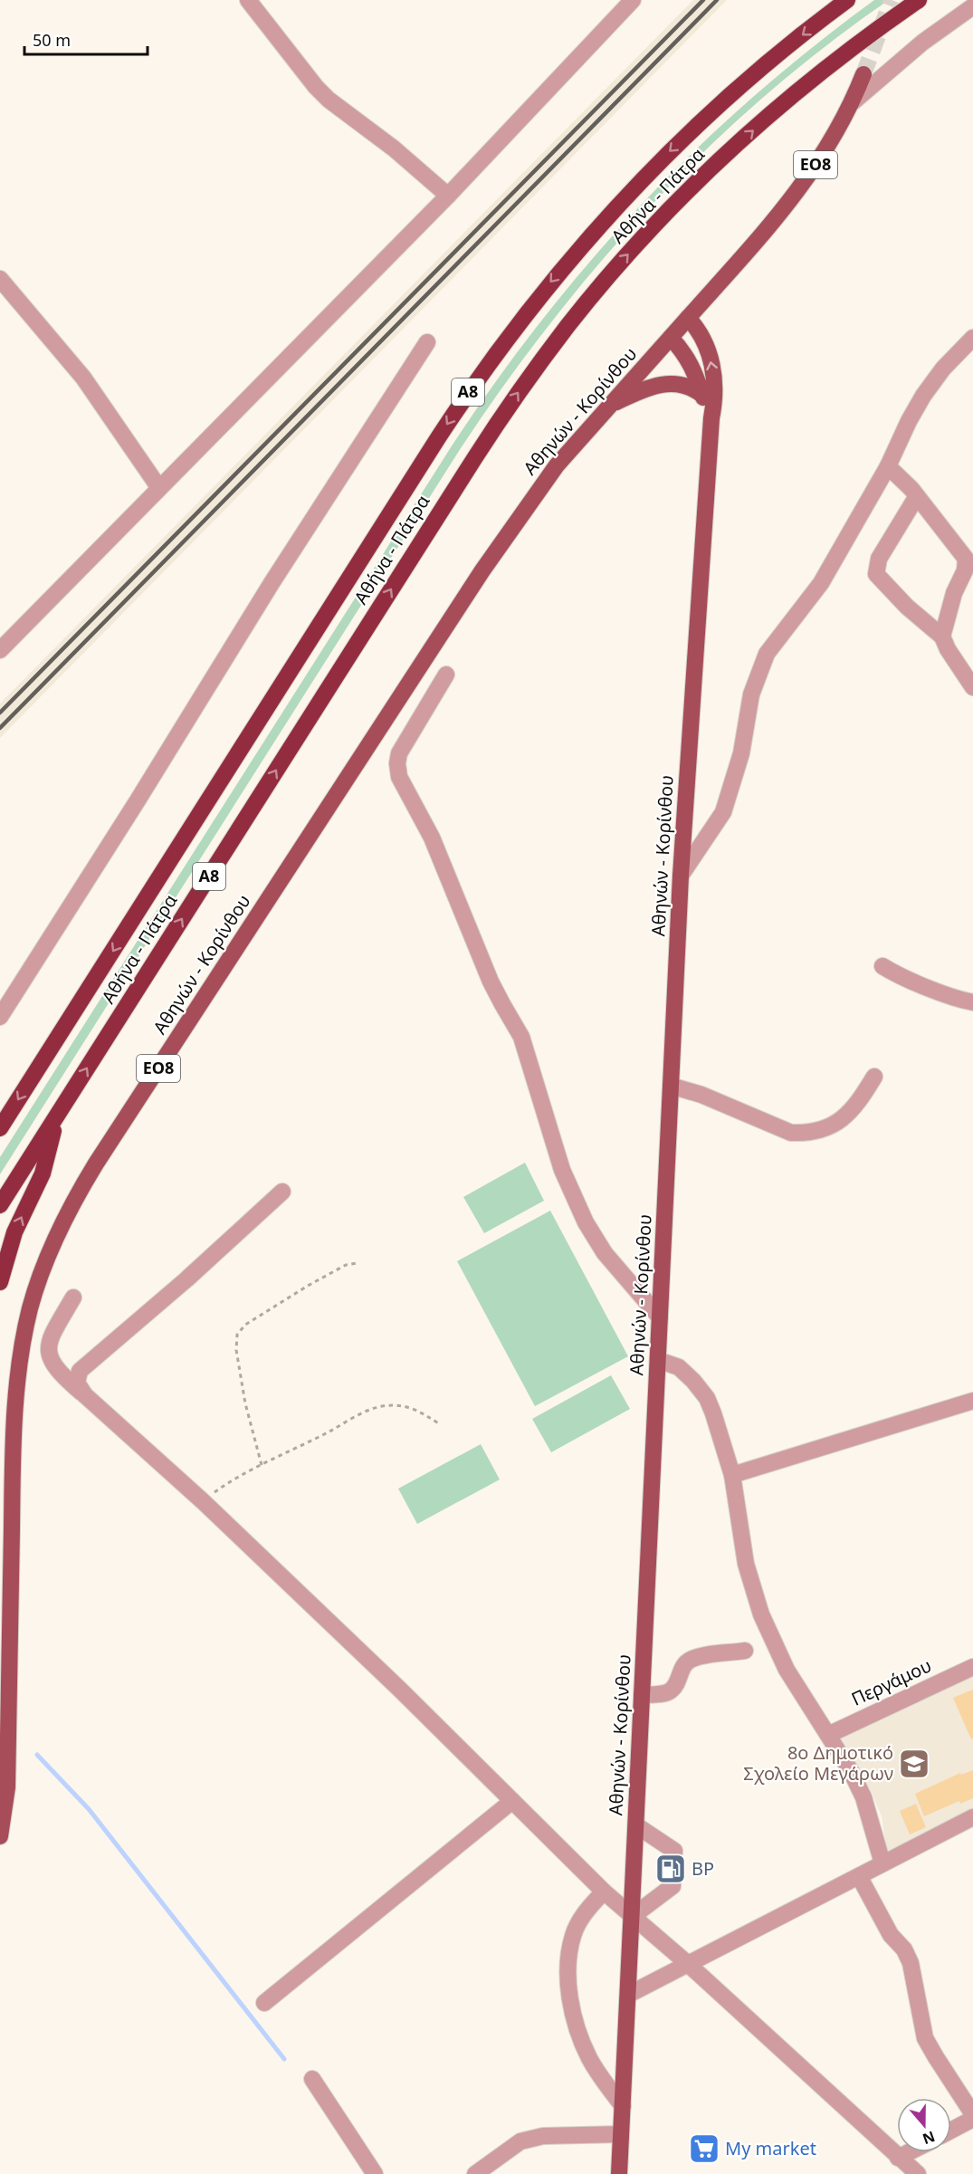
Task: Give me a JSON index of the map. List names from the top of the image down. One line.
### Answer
{"streets":{"highway":["Αθήνα - Πάτρα","Α8"],"main road":["ΕΟ8","Αθηνών - Κορίνθου"],"street":["Περγάμου"]},"places":{"school or university":["8ο Δημοτικό Σχολείο Μεγάρων"],"fuel station":["BP"],"supermarket":["My market"]},"scale_bar":"50 m","north":"bottom"}
